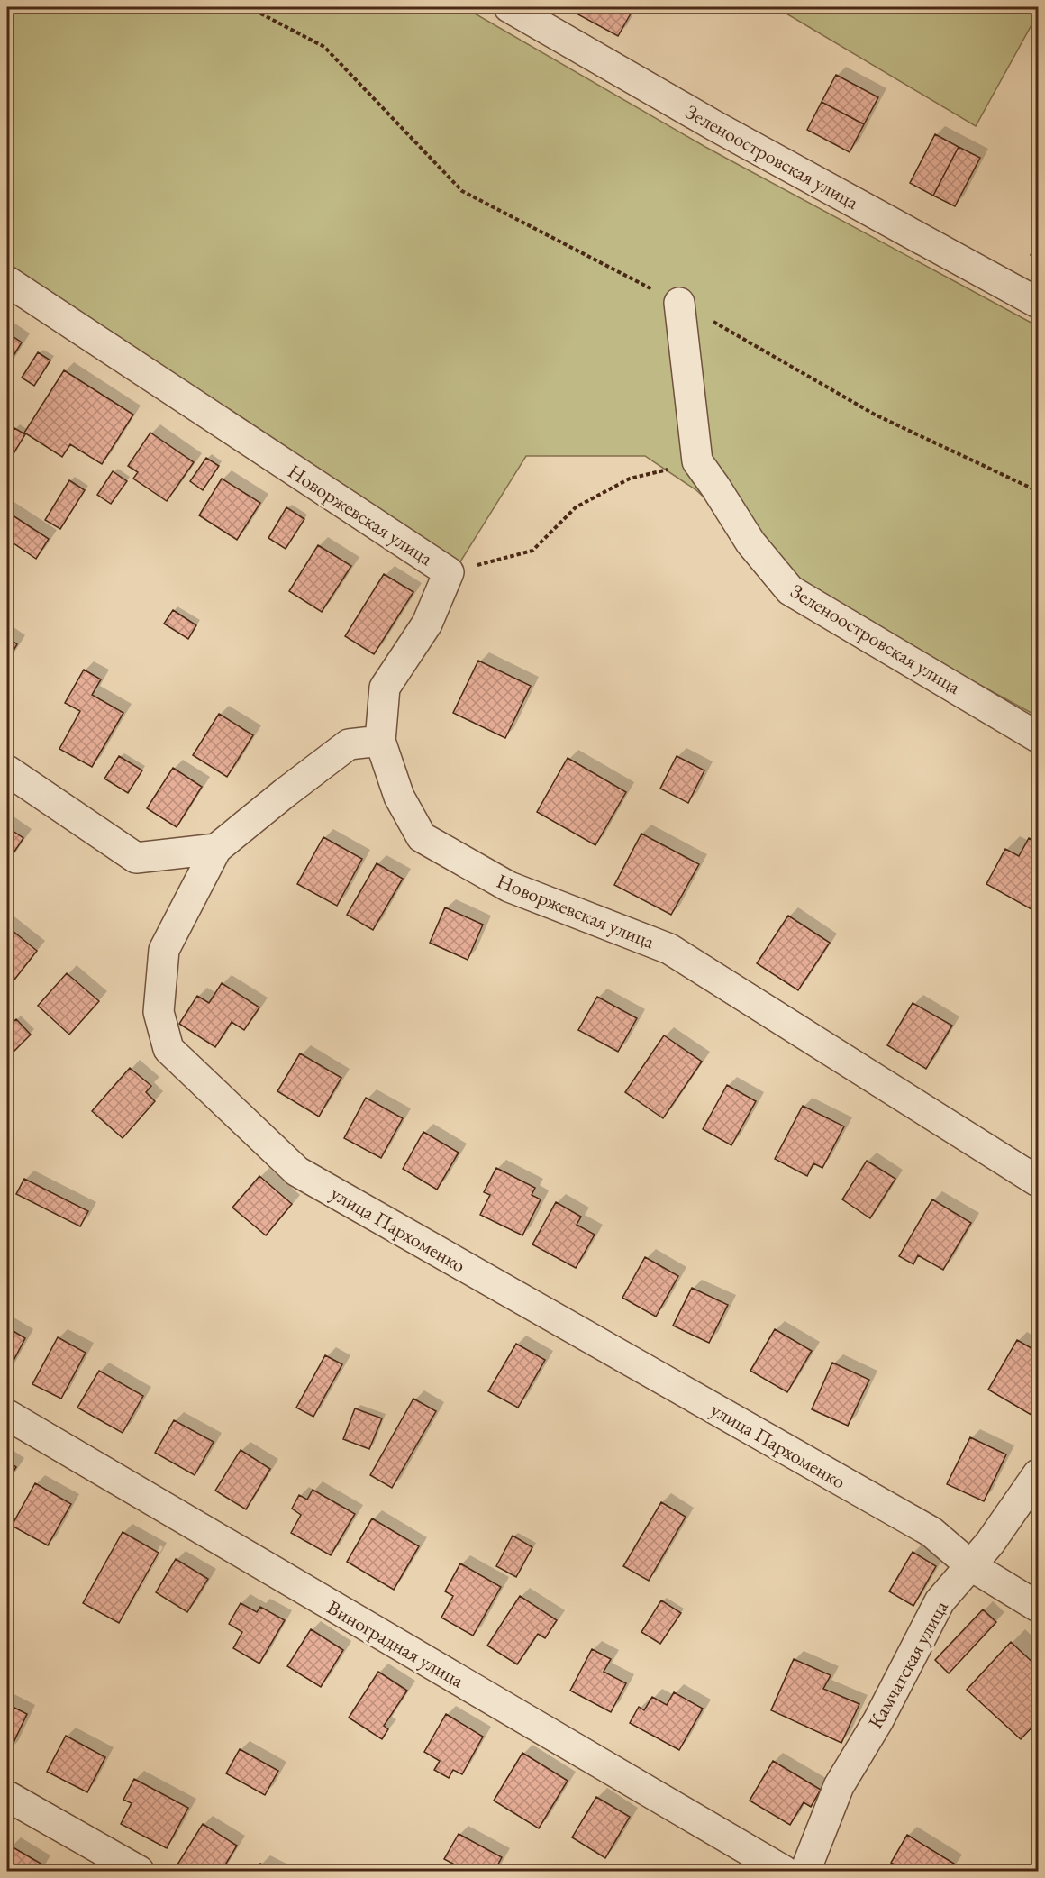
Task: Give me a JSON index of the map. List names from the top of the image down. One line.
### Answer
{"streets":{"street":["Зеленоостровская улица","Новоржевская улица","улица Пархоменко","Виноградная улица","Камчатская улица"]},"crossings":[["улица Пархоменко","Камчатская улица"]]}
